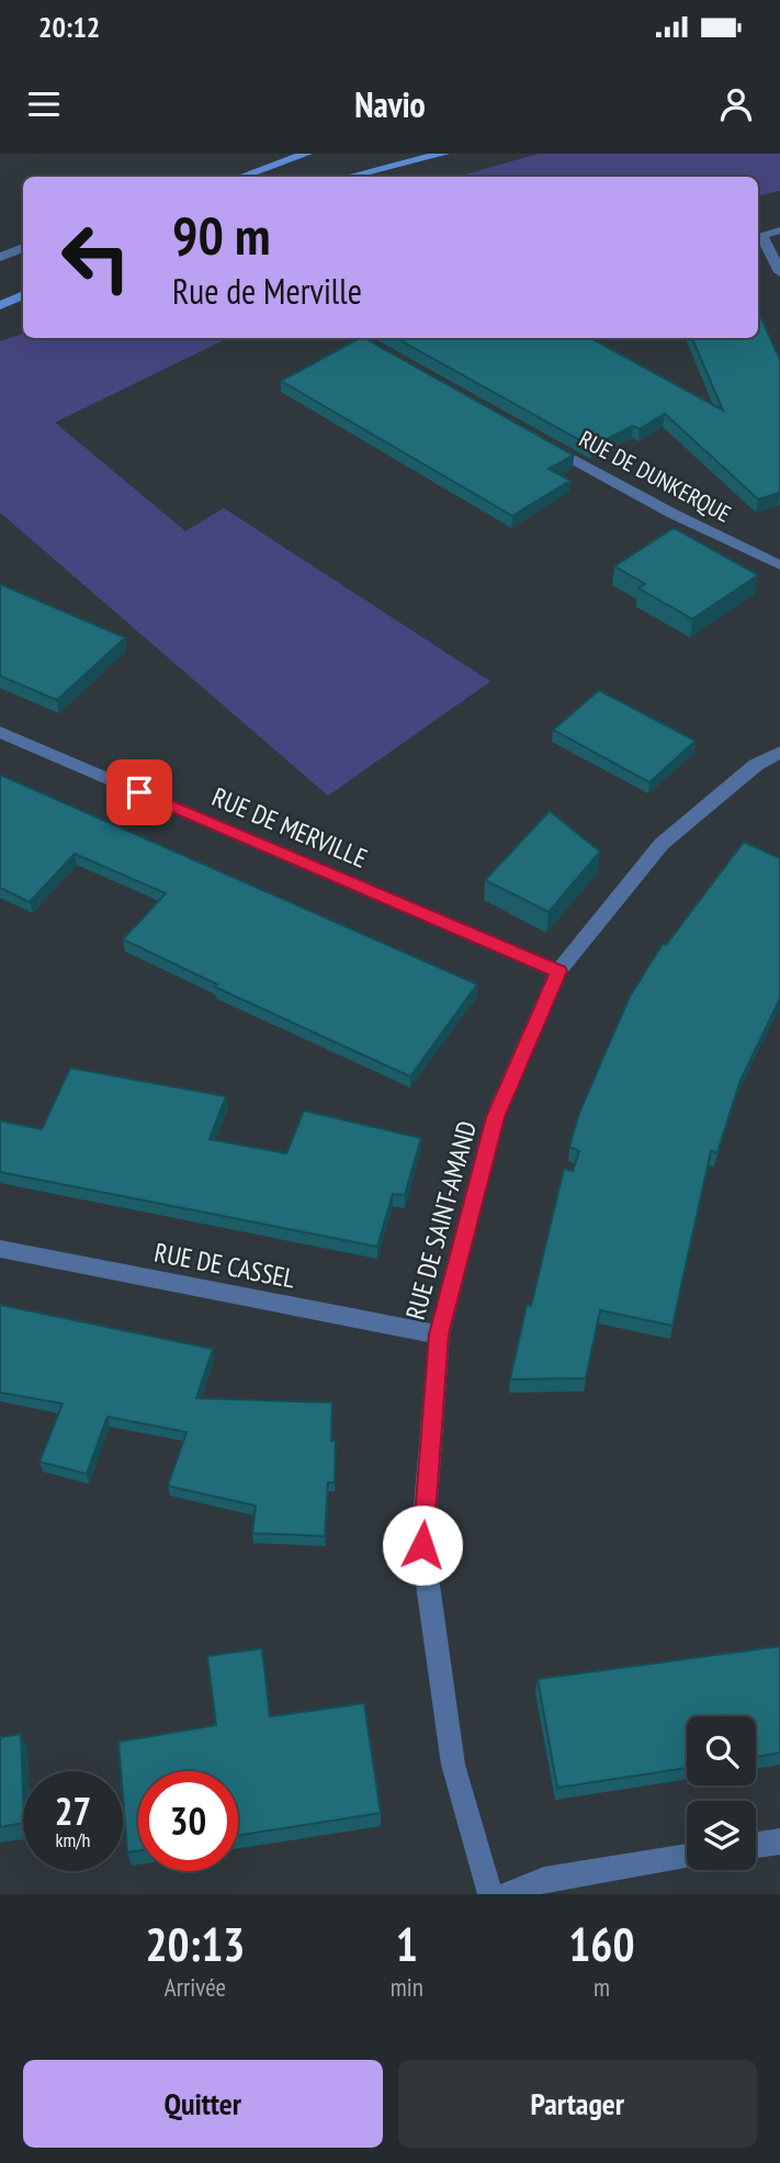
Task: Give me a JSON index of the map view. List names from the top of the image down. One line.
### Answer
{"streets":{"street":["RUE DE DUNKERQUE","RUE DE MERVILLE","RUE DE SAINT-AMAND","RUE DE CASSEL"]},"crossings":[["RUE DE MERVILLE","RUE DE SAINT-AMAND"],["RUE DE SAINT-AMAND","RUE DE CASSEL"]],"page":{"status":"20:12","header":"Navio","turn":["90 m","Rue de Merville"],"speed":"27 km/h","limit":"30","eta":["20:13","Arrivée","1","min","160","m"],"buttons":["Quitter","Partager"]}}
